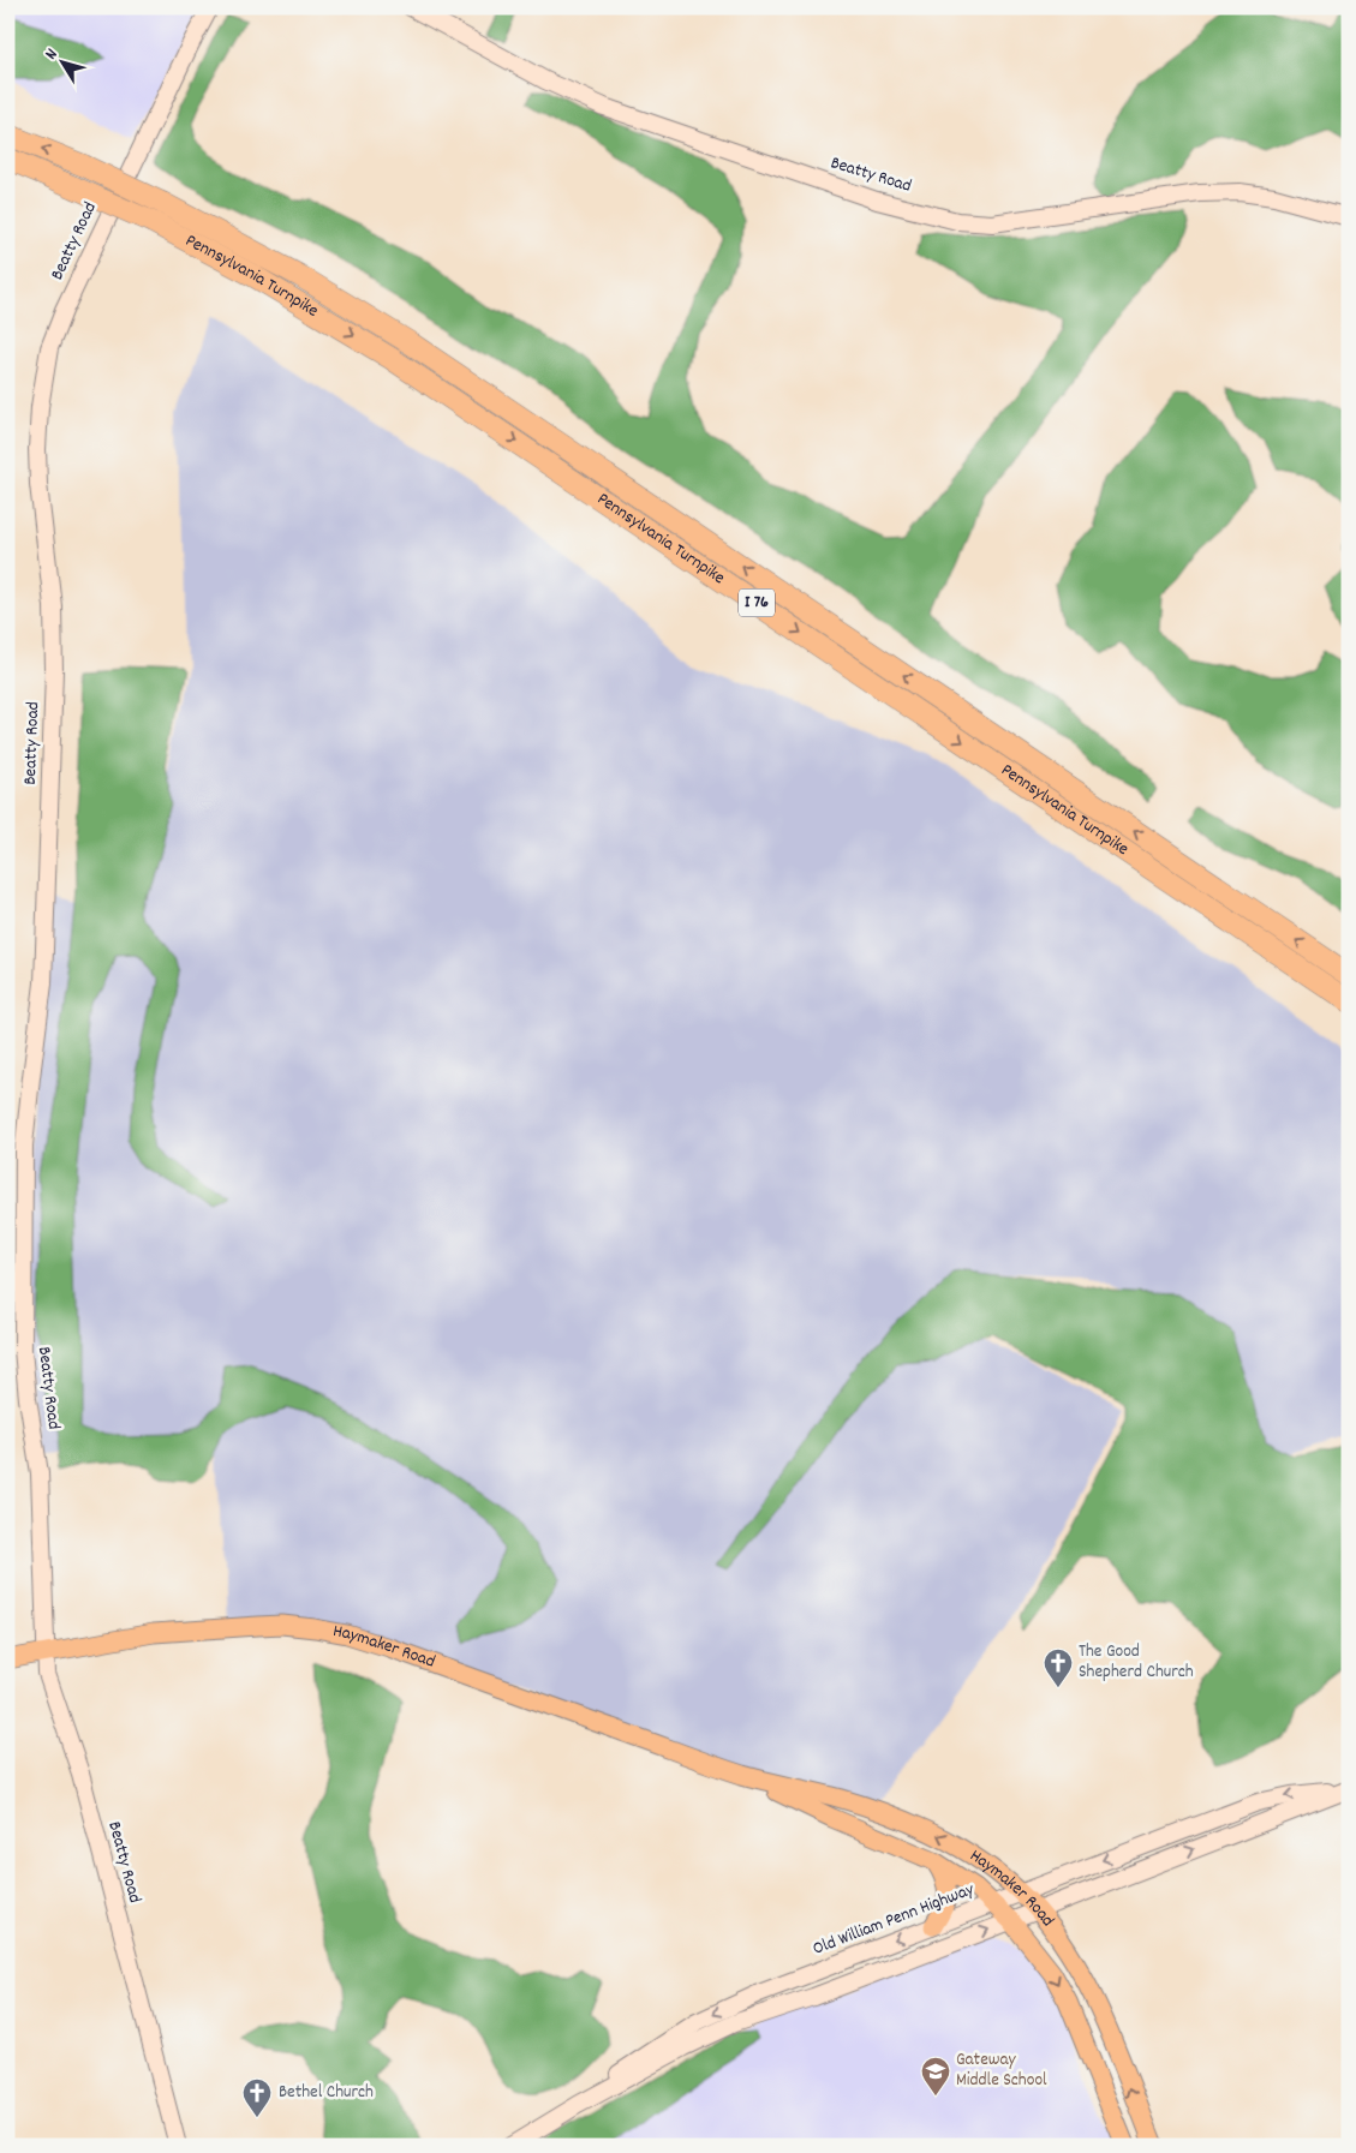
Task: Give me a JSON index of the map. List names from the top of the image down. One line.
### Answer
{"streets":{"highway":["Pennsylvania Turnpike","I 76"],"main road":["Haymaker Road"],"street":["Beatty Road","Old William Penn Highway"]},"crossings":[["Beatty Road","Haymaker Road"],["Haymaker Road","Old William Penn Highway"]],"places":{"church":["The Good Shepherd Church","Bethel Church"],"school or university":["Gateway Middle School"]},"north":"top left"}
